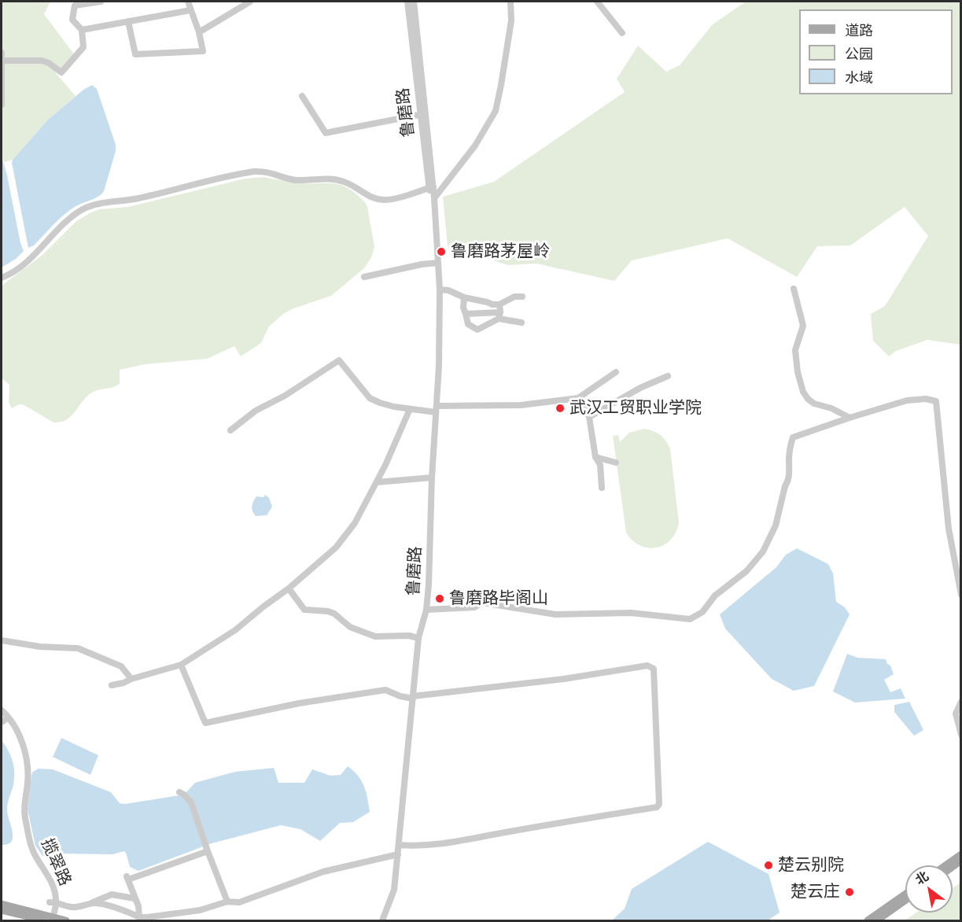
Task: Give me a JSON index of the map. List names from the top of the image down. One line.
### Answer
{"streets":{"street":["鲁磨路","揽翠路"]},"places":["鲁磨路茅屋岭","武汉工贸职业学院","鲁磨路毕阁山","楚云别院","楚云庄"],"legend":["道路","公园","水域"],"north":"top left"}
